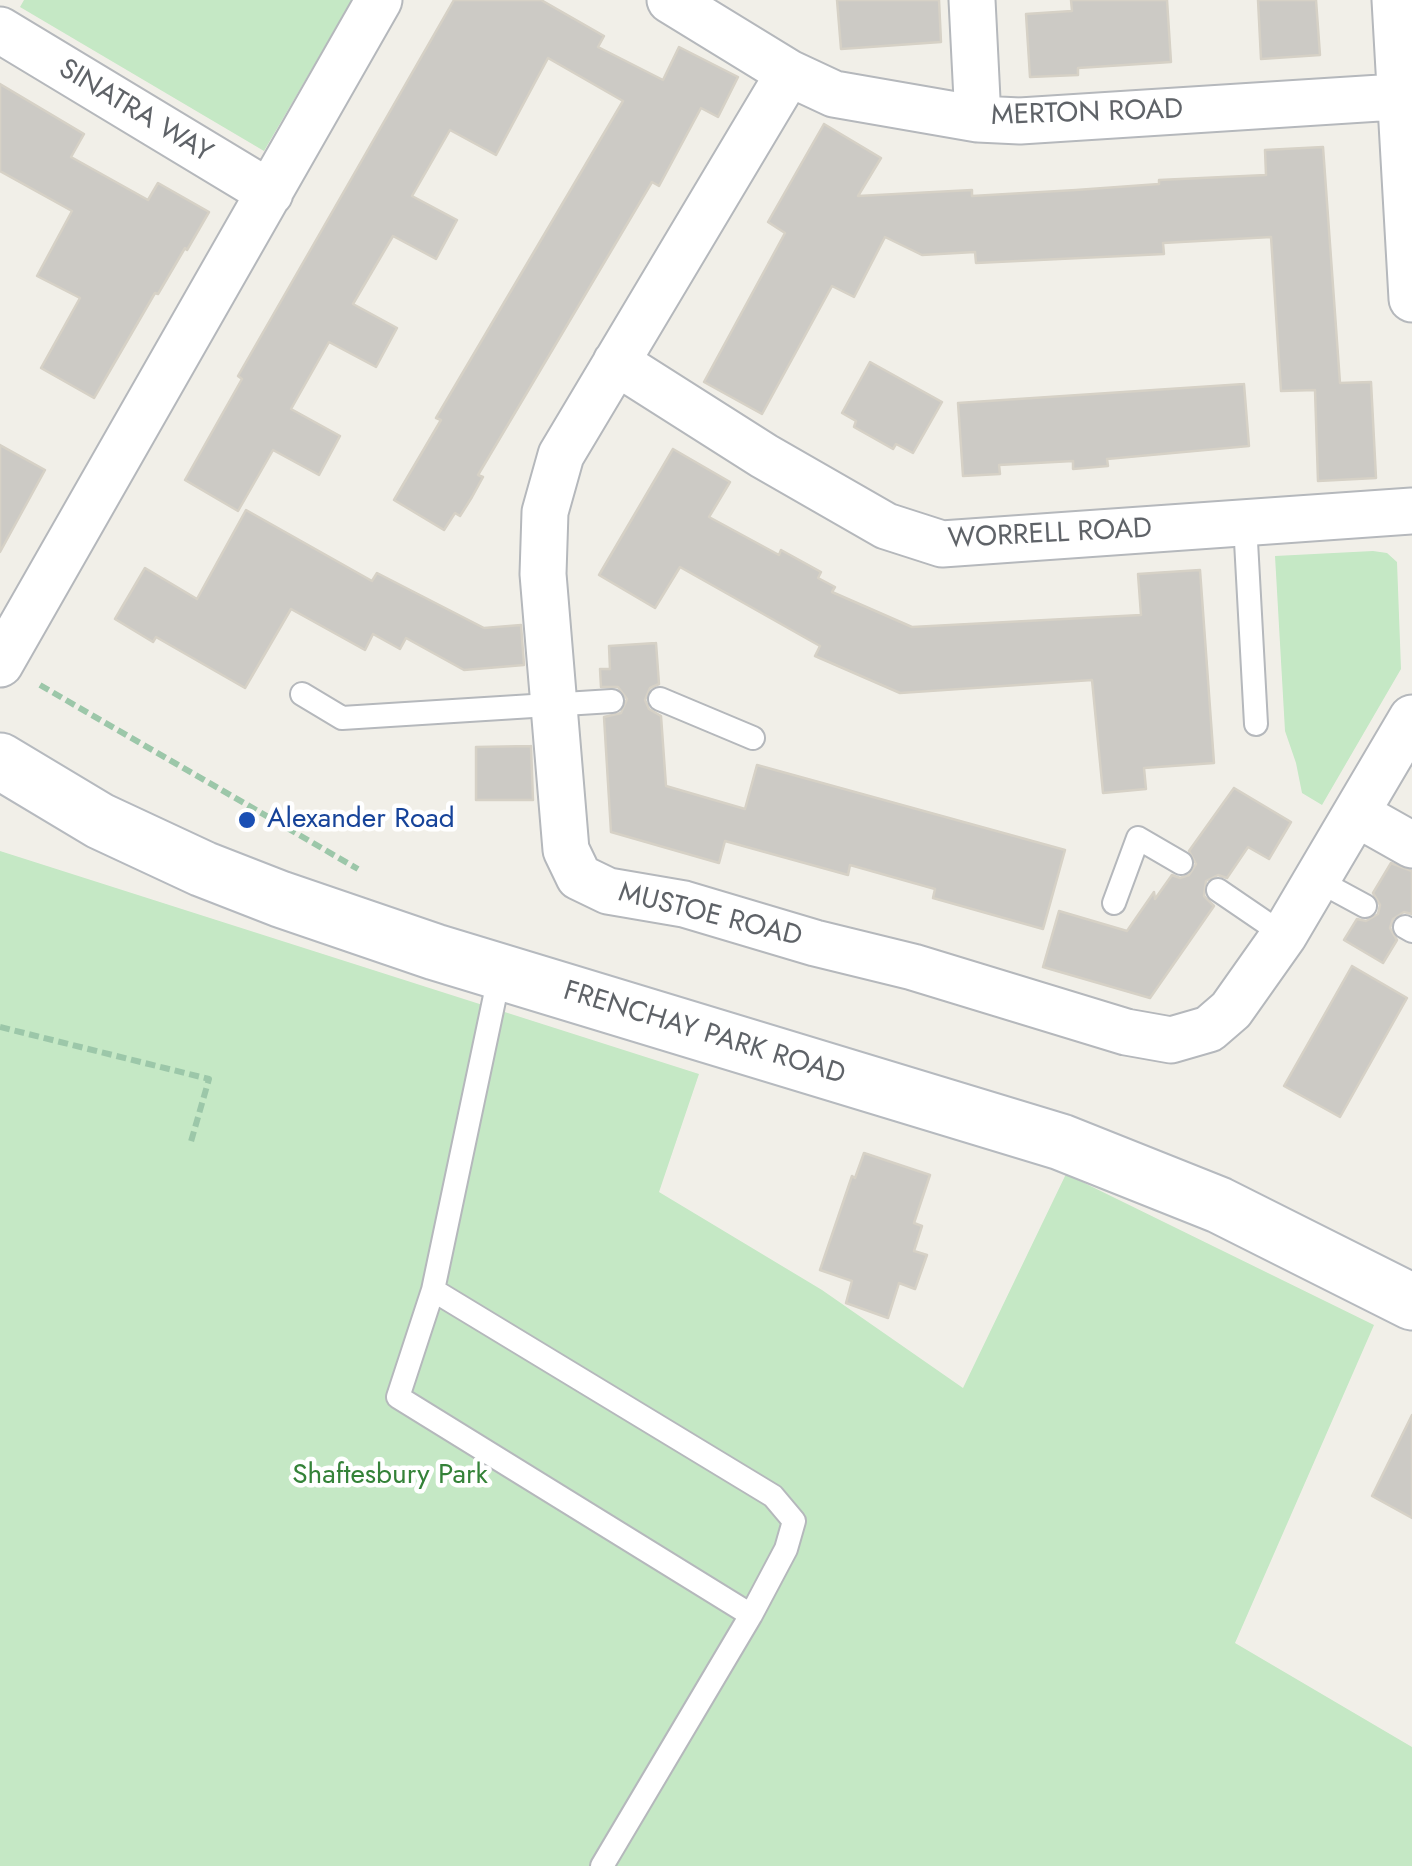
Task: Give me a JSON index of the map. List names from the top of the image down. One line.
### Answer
{"streets":{"main road":["FRENCHAY PARK ROAD"],"street":["SINATRA WAY","MERTON ROAD","WORRELL ROAD","MUSTOE ROAD"]},"crossings":[["MERTON ROAD","MUSTOE ROAD"],["WORRELL ROAD","MUSTOE ROAD"]],"parks":["Shaftesbury Park"],"places":["Alexander Road"]}
